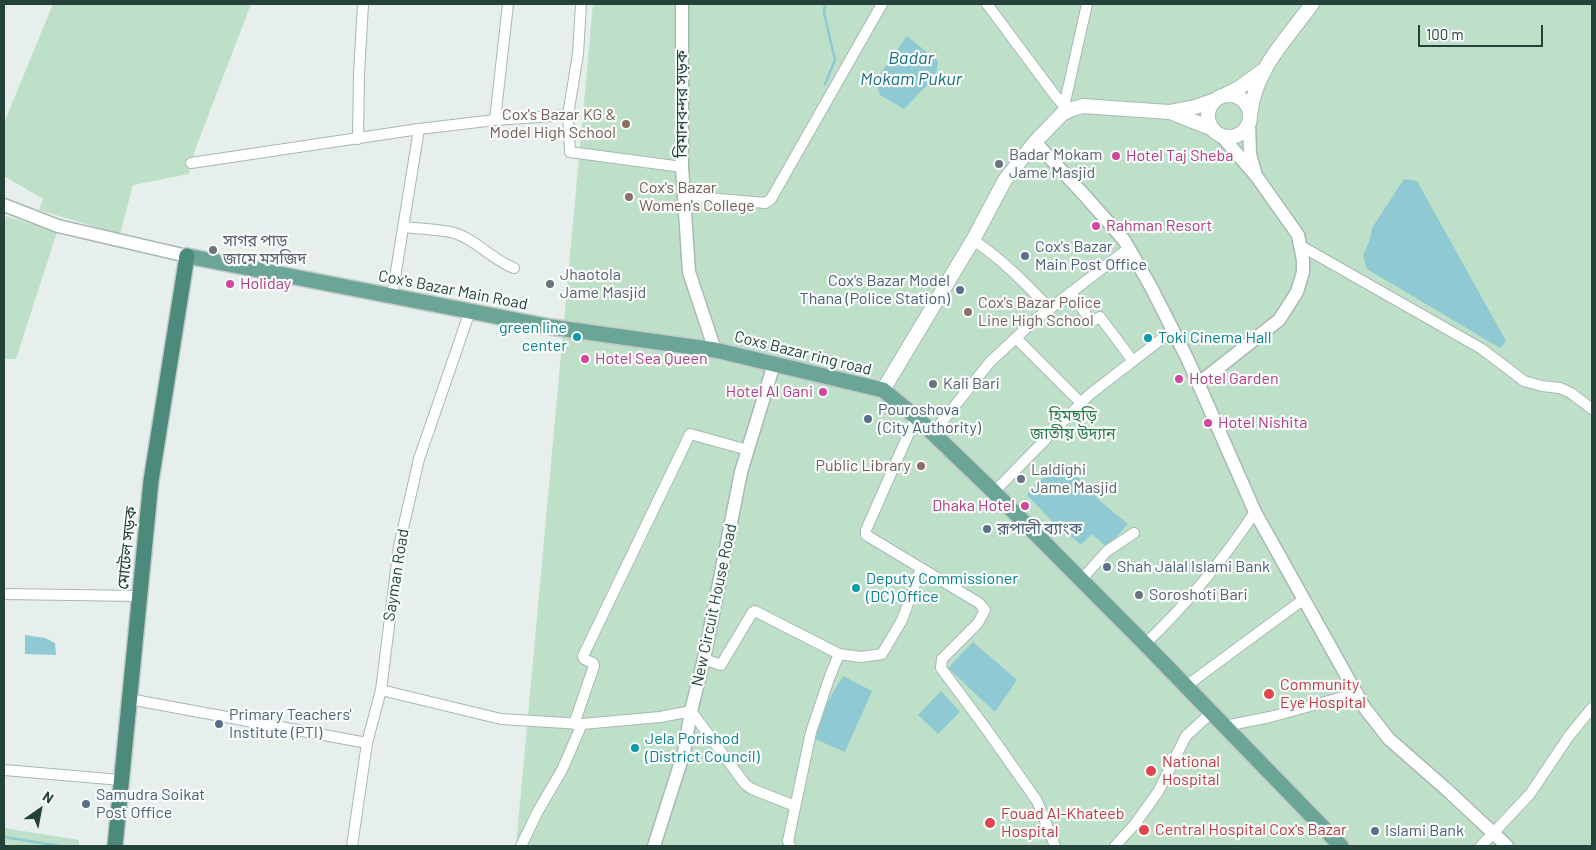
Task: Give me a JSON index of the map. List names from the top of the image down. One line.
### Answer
{"streets":{"highway":["মোটেল সড়ক"],"main road":["Cox's Bazar Main Road","Coxs Bazar ring road"],"street":["বিমানবন্দর সড়ক","Sayman Road","New Circuit House Road"]},"crossings":[["বিমানবন্দর সড়ক","Cox's Bazar Main Road"],["বিমানবন্দর সড়ক","Coxs Bazar ring road"],["Cox's Bazar Main Road","Coxs Bazar ring road"],["Cox's Bazar Main Road","মোটেল সড়ক"],["Cox's Bazar Main Road","Sayman Road"],["Coxs Bazar ring road","New Circuit House Road"]],"water":["Badar Mokam Pukur"],"parks":["হিমছড়ি জাতীয় উদ্যান"],"places":["Cox's Bazar KG & Model High School","Hotel Taj Sheba","Badar Mokam Jame Masjid","Cox's Bazar Women's College","Rahman Resort","সাগর পাড় জামে মসজিদ","Cox's Bazar Main Post Office","Holiday","Jhaotola Jame Masjid","Cox's Bazar Model Thana (Police Station)","Cox's Bazar Police Line High School","green line center","Toki Cinema Hall","Hotel Sea Queen","Hotel Garden","Kali Bari","Hotel Al Gani","Pouroshova (City Authority)","Hotel Nishita","Public Library","Laldighi Jame Masjid","Dhaka Hotel","রূপালী ব্যাংক","Shah Jalal Islami Bank","Deputy Commissioner (DC) Office","Soroshoti Bari","Community Eye Hospital","Primary Teachers' Institute (PTI)","Jela Porishod (District Council)","National Hospital","Samudra Soikat Post Office","Fouad Al-Khateeb Hospital","Central Hospital Cox's Bazar","Islami Bank"],"scale_bar":"100 m","north":"top right"}
